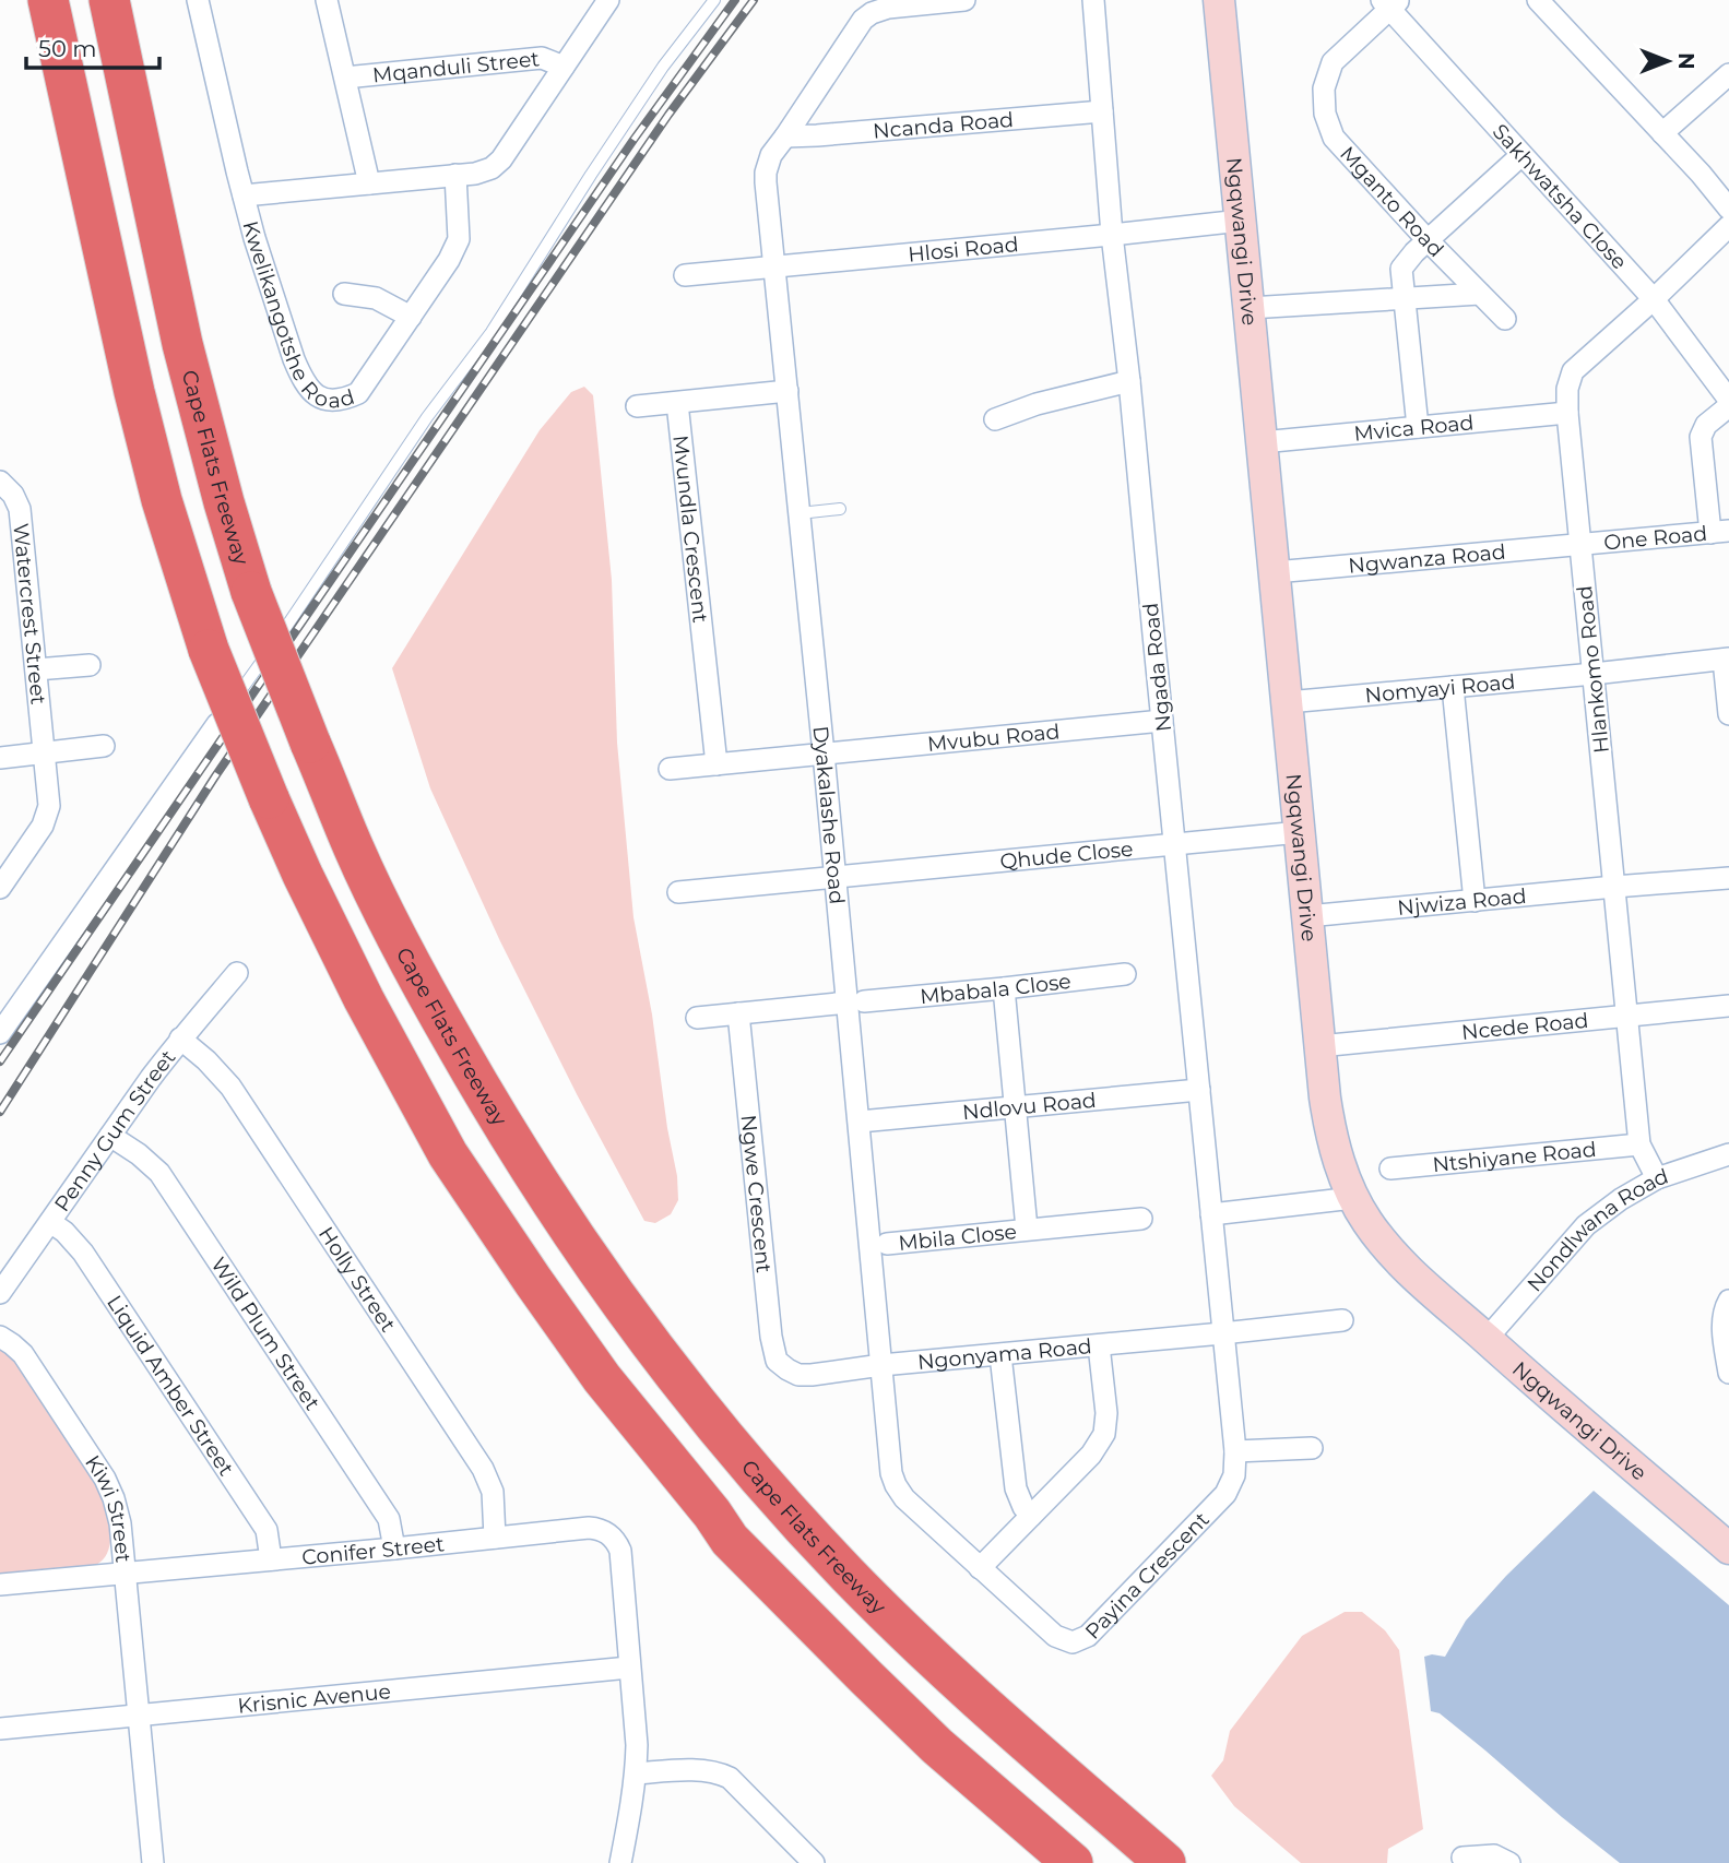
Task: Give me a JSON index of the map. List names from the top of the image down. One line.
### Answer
{"streets":{"highway":["Cape Flats Freeway"],"street":["Mqanduli Street","Ncanda Road","Sakhwatsha Close","Mganto Road","Ngqwangi Drive","Hlosi Road","Kwelikangotshe Road","Mvica Road","Mvundla Crescent","One Road","Ngwanza Road","Watercrest Street","Ngada Road","Hlankomo Road","Nomyayi Road","Mvubu Road","Dyakalashe Road","Qhude Close","Njwiza Road","Mbabala Close","Ncede Road","Ndlovu Road","Penny Gum Street","Ntshiyane Road","Ngwe Crescent","Nondlwana Road","Mbila Close","Holly Street","Wild Plum Street","Ngonyama Road","Liquid Amber Street","Kiwi Street","Conifer Street","Payina Crescent","Krisnic Avenue"]},"crossings":[["Ncanda Road","Ngada Road"],["Ncanda Road","Dyakalashe Road"],["Sakhwatsha Close","Mganto Road"],["Sakhwatsha Close","Hlankomo Road"],["Ngqwangi Drive","Hlosi Road"],["Ngqwangi Drive","Mvica Road"],["Ngqwangi Drive","Ngwanza Road"],["Ngqwangi Drive","Nomyayi Road"],["Ngqwangi Drive","Qhude Close"],["Ngqwangi Drive","Njwiza Road"],["Ngqwangi Drive","Ncede Road"],["Ngqwangi Drive","Nondlwana Road"],["Hlosi Road","Ngada Road"],["Hlosi Road","Dyakalashe Road"],["Mvica Road","Hlankomo Road"],["One Road","Ngwanza Road"],["One Road","Hlankomo Road"],["Ngwanza Road","Hlankomo Road"],["Ngada Road","Mvubu Road"],["Ngada Road","Qhude Close"],["Ngada Road","Ndlovu Road"],["Ngada Road","Ngonyama Road"],["Ngada Road","Payina Crescent"],["Hlankomo Road","Nomyayi Road"],["Hlankomo Road","Njwiza Road"],["Hlankomo Road","Ncede Road"],["Hlankomo Road","Ntshiyane Road"],["Hlankomo Road","Nondlwana Road"],["Mvubu Road","Dyakalashe Road"],["Dyakalashe Road","Qhude Close"],["Dyakalashe Road","Mbabala Close"],["Dyakalashe Road","Ndlovu Road"],["Dyakalashe Road","Ngonyama Road"],["Dyakalashe Road","Payina Crescent"],["Mbabala Close","Mbila Close"],["Ndlovu Road","Mbila Close"],["Penny Gum Street","Holly Street"],["Penny Gum Street","Wild Plum Street"],["Penny Gum Street","Liquid Amber Street"],["Ngwe Crescent","Ngonyama Road"],["Holly Street","Conifer Street"],["Wild Plum Street","Conifer Street"],["Ngonyama Road","Payina Crescent"],["Liquid Amber Street","Conifer Street"],["Kiwi Street","Conifer Street"],["Kiwi Street","Krisnic Avenue"],["Conifer Street","Krisnic Avenue"]],"scale_bar":"50 m","north":"right"}
